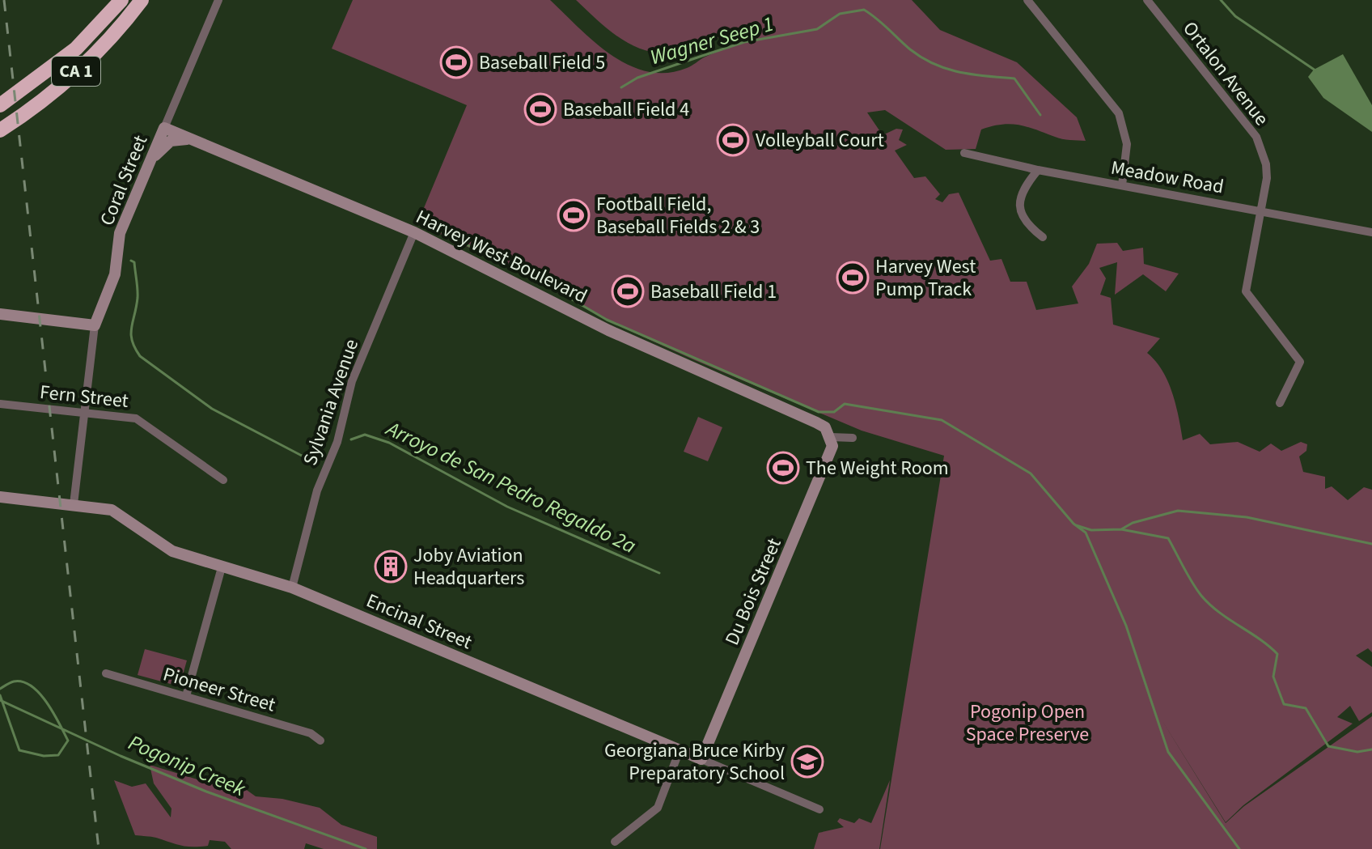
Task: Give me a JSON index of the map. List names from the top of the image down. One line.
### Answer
{"streets":{"highway":["CA 1"],"street":["Ortalon Avenue","Meadow Road","Coral Street","Harvey West Boulevard","Fern Street","Sylvania Avenue","Du Bois Street","Encinal Street","Pioneer Street"]},"crossings":[["Ortalon Avenue","Meadow Road"],["Coral Street","Harvey West Boulevard"],["Harvey West Boulevard","Sylvania Avenue"],["Harvey West Boulevard","Du Bois Street"],["Sylvania Avenue","Encinal Street"],["Du Bois Street","Encinal Street"]],"water":["Wagner Seep 1","Arroyo de San Pedro Regaldo 2a","Pogonip Creek"],"parks":["Pogonip Open Space Preserve"],"places":{"sports":["Baseball Field 5","Baseball Field 4","Volleyball Court","Football Field, Baseball Fields 2 & 3","Harvey West Pump Track","Baseball Field 1","The Weight Room"],"building":["Joby Aviation Headquarters"],"school or university":["Georgiana Bruce Kirby Preparatory School"]}}
